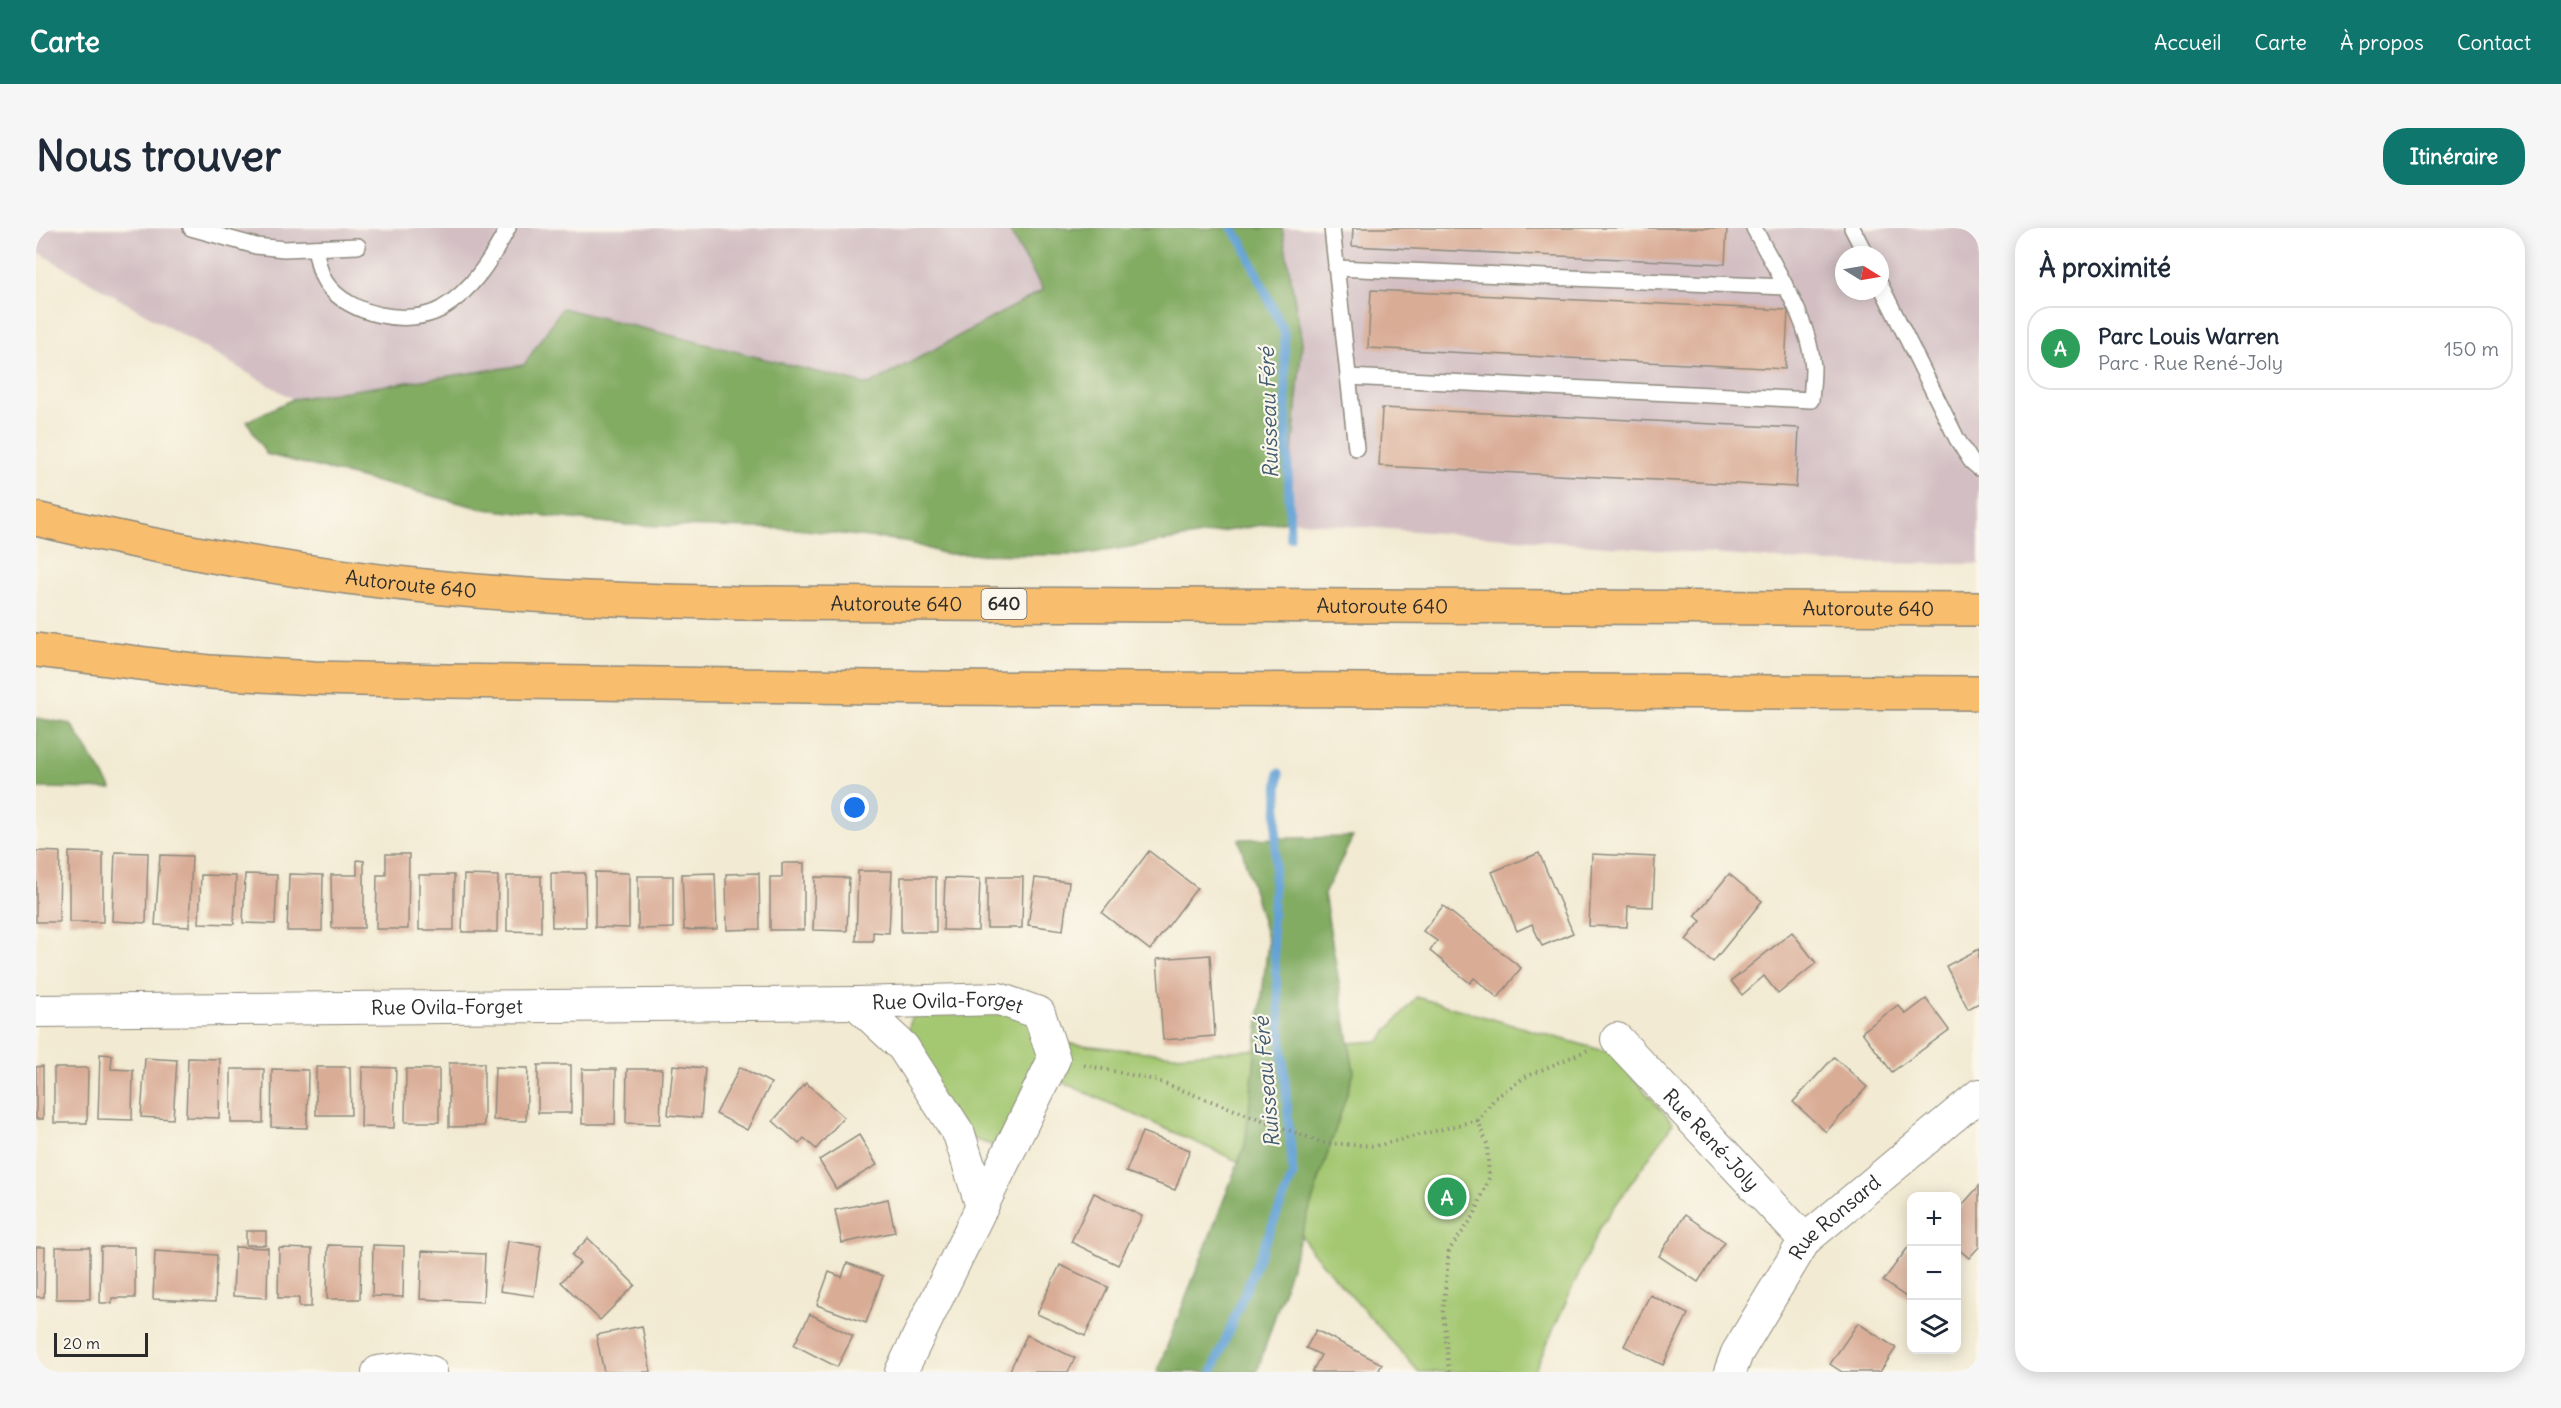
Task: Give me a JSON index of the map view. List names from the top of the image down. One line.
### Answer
{"streets":{"highway":["Autoroute 640","640"],"street":["Rue Ovila-Forget","Rue René-Joly","Rue Ronsard"]},"crossings":[["Rue René-Joly","Rue Ronsard"]],"water":["Ruisseau Féré"],"scale_bar":"20 m","north":"right","page":{"header":"Carte","nav":["Accueil","Carte","À propos","Contact"],"buttons":"Itinéraire","title":"Nous trouver","heading":"À proximité","list":[{"mark":"A","name":"Parc Louis Warren","note":"Parc · Rue René-Joly","value":"150 m"}],"pins":"A","map_buttons":["+","−"],"scale":"20 m"}}
